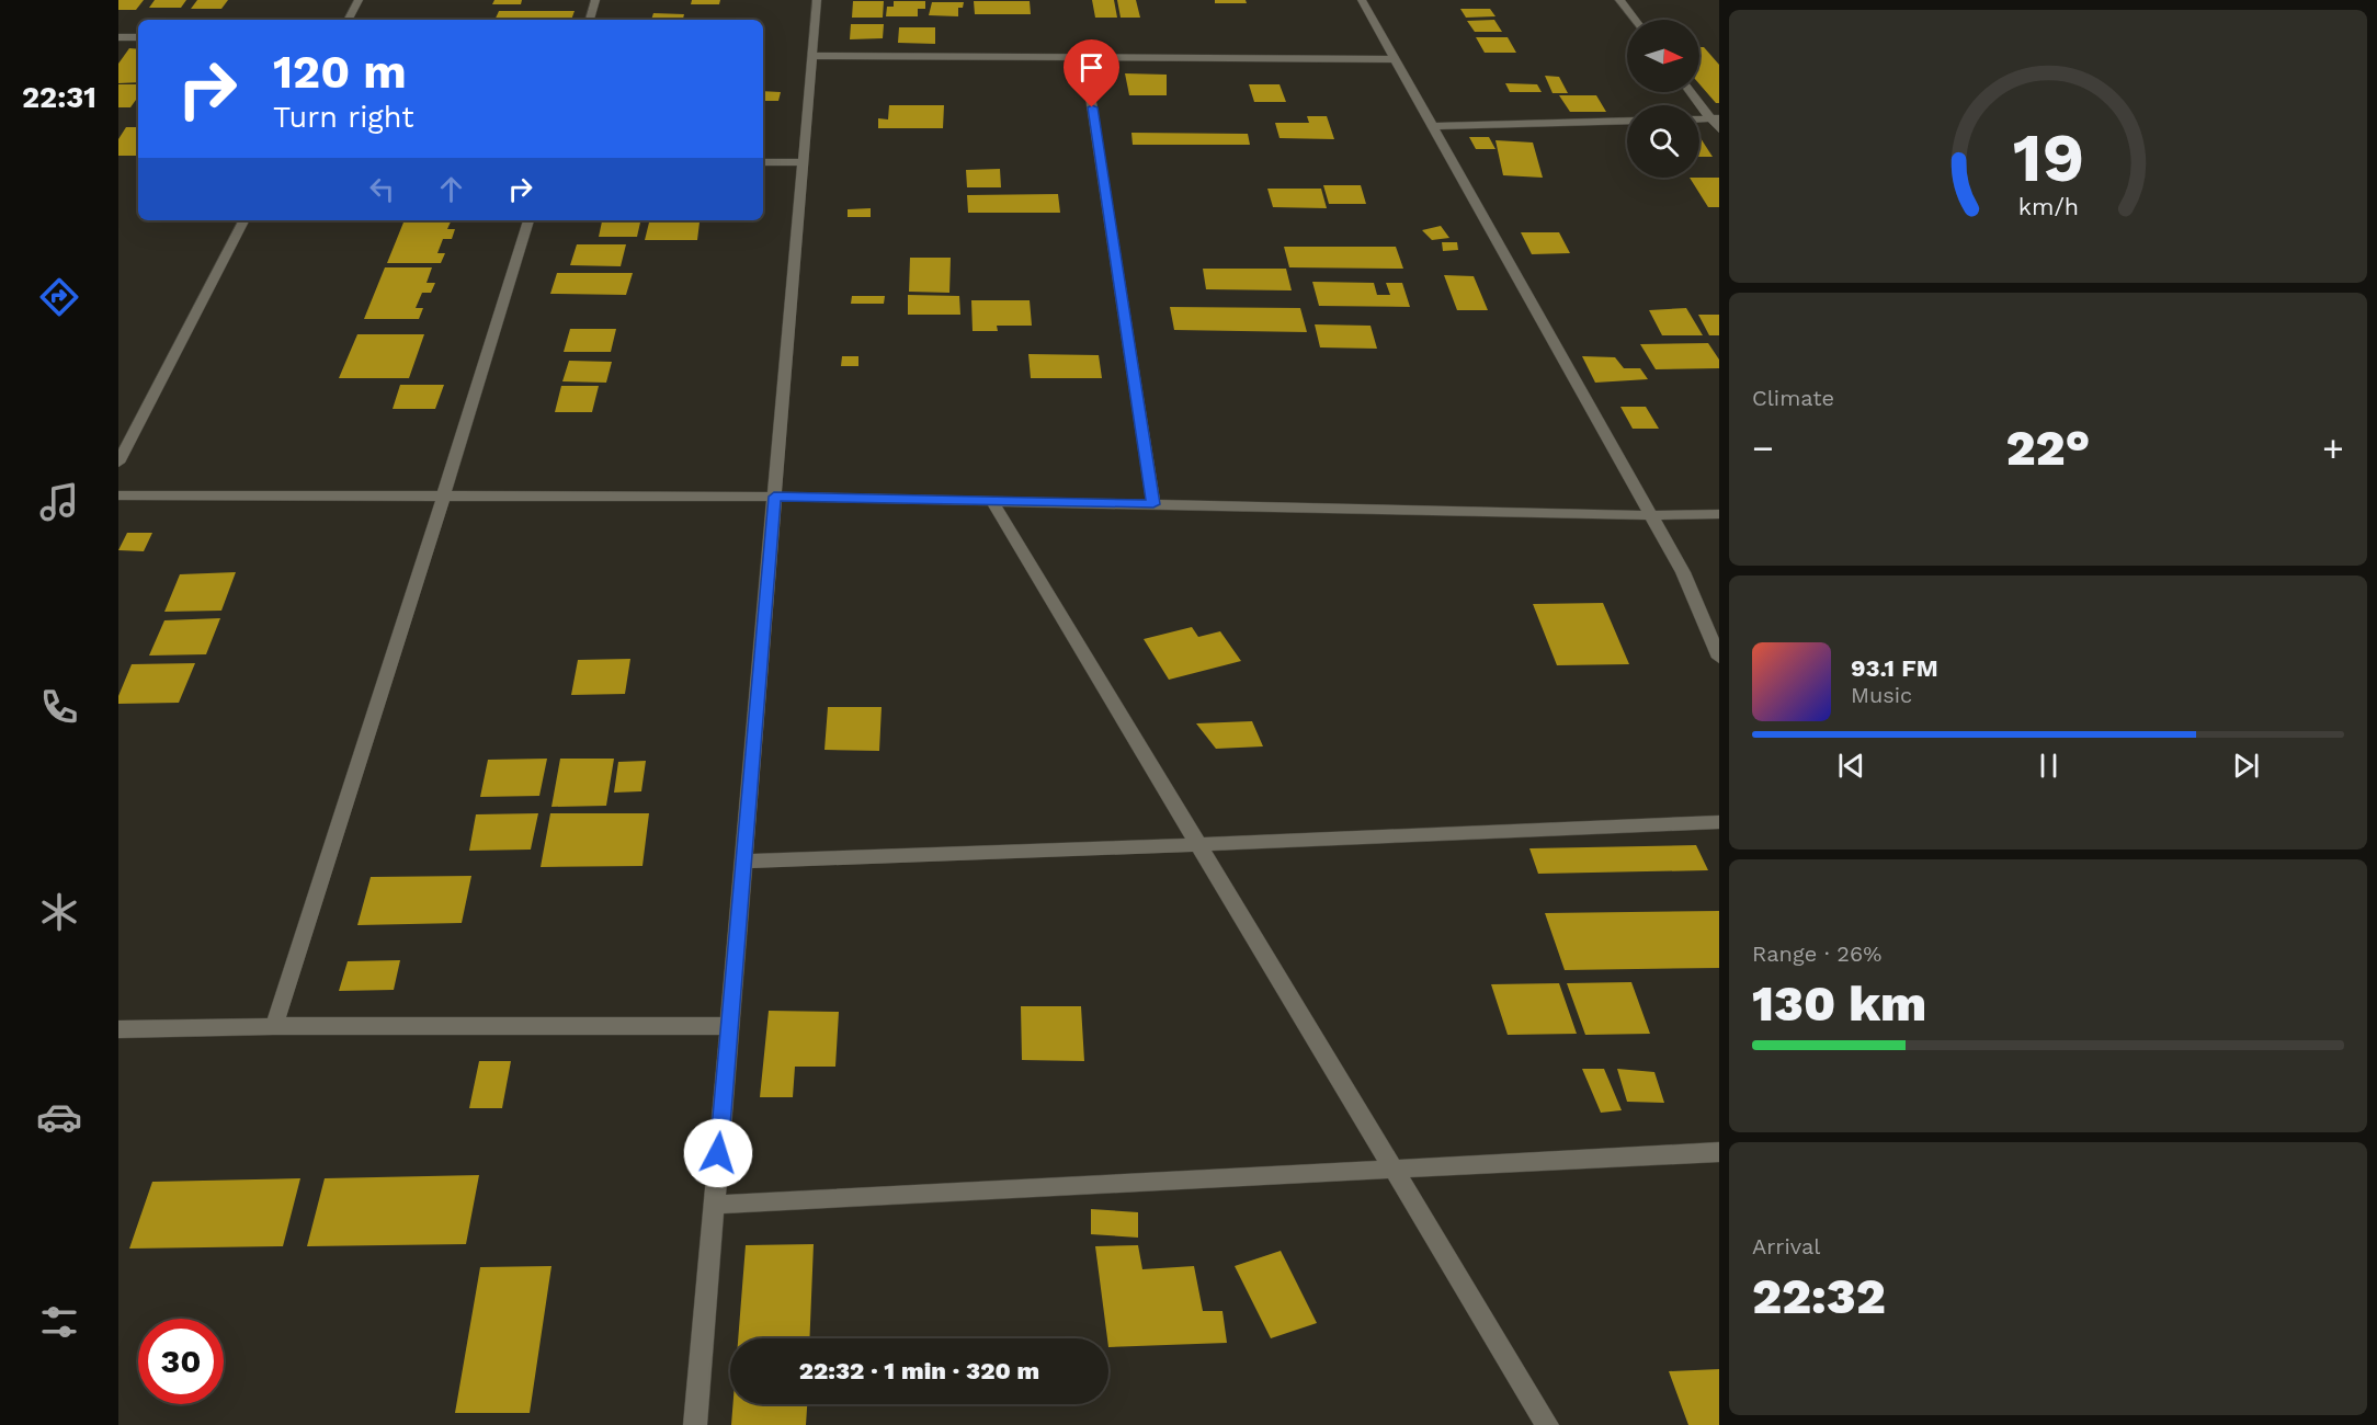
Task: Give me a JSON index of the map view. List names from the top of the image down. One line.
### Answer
{"north":"right","page":{"tabs":"22:31","turn":["120 m","Turn right"],"tile":["Climate",["Range · 26%","130 km"],["Arrival","22:32"]],"heat":["−","22°","+"],"song":["93.1 FM","Music"],"limit":"30","trip":"22:32 · 1 min · 320 m","gauge":["19","km/h"]}}
